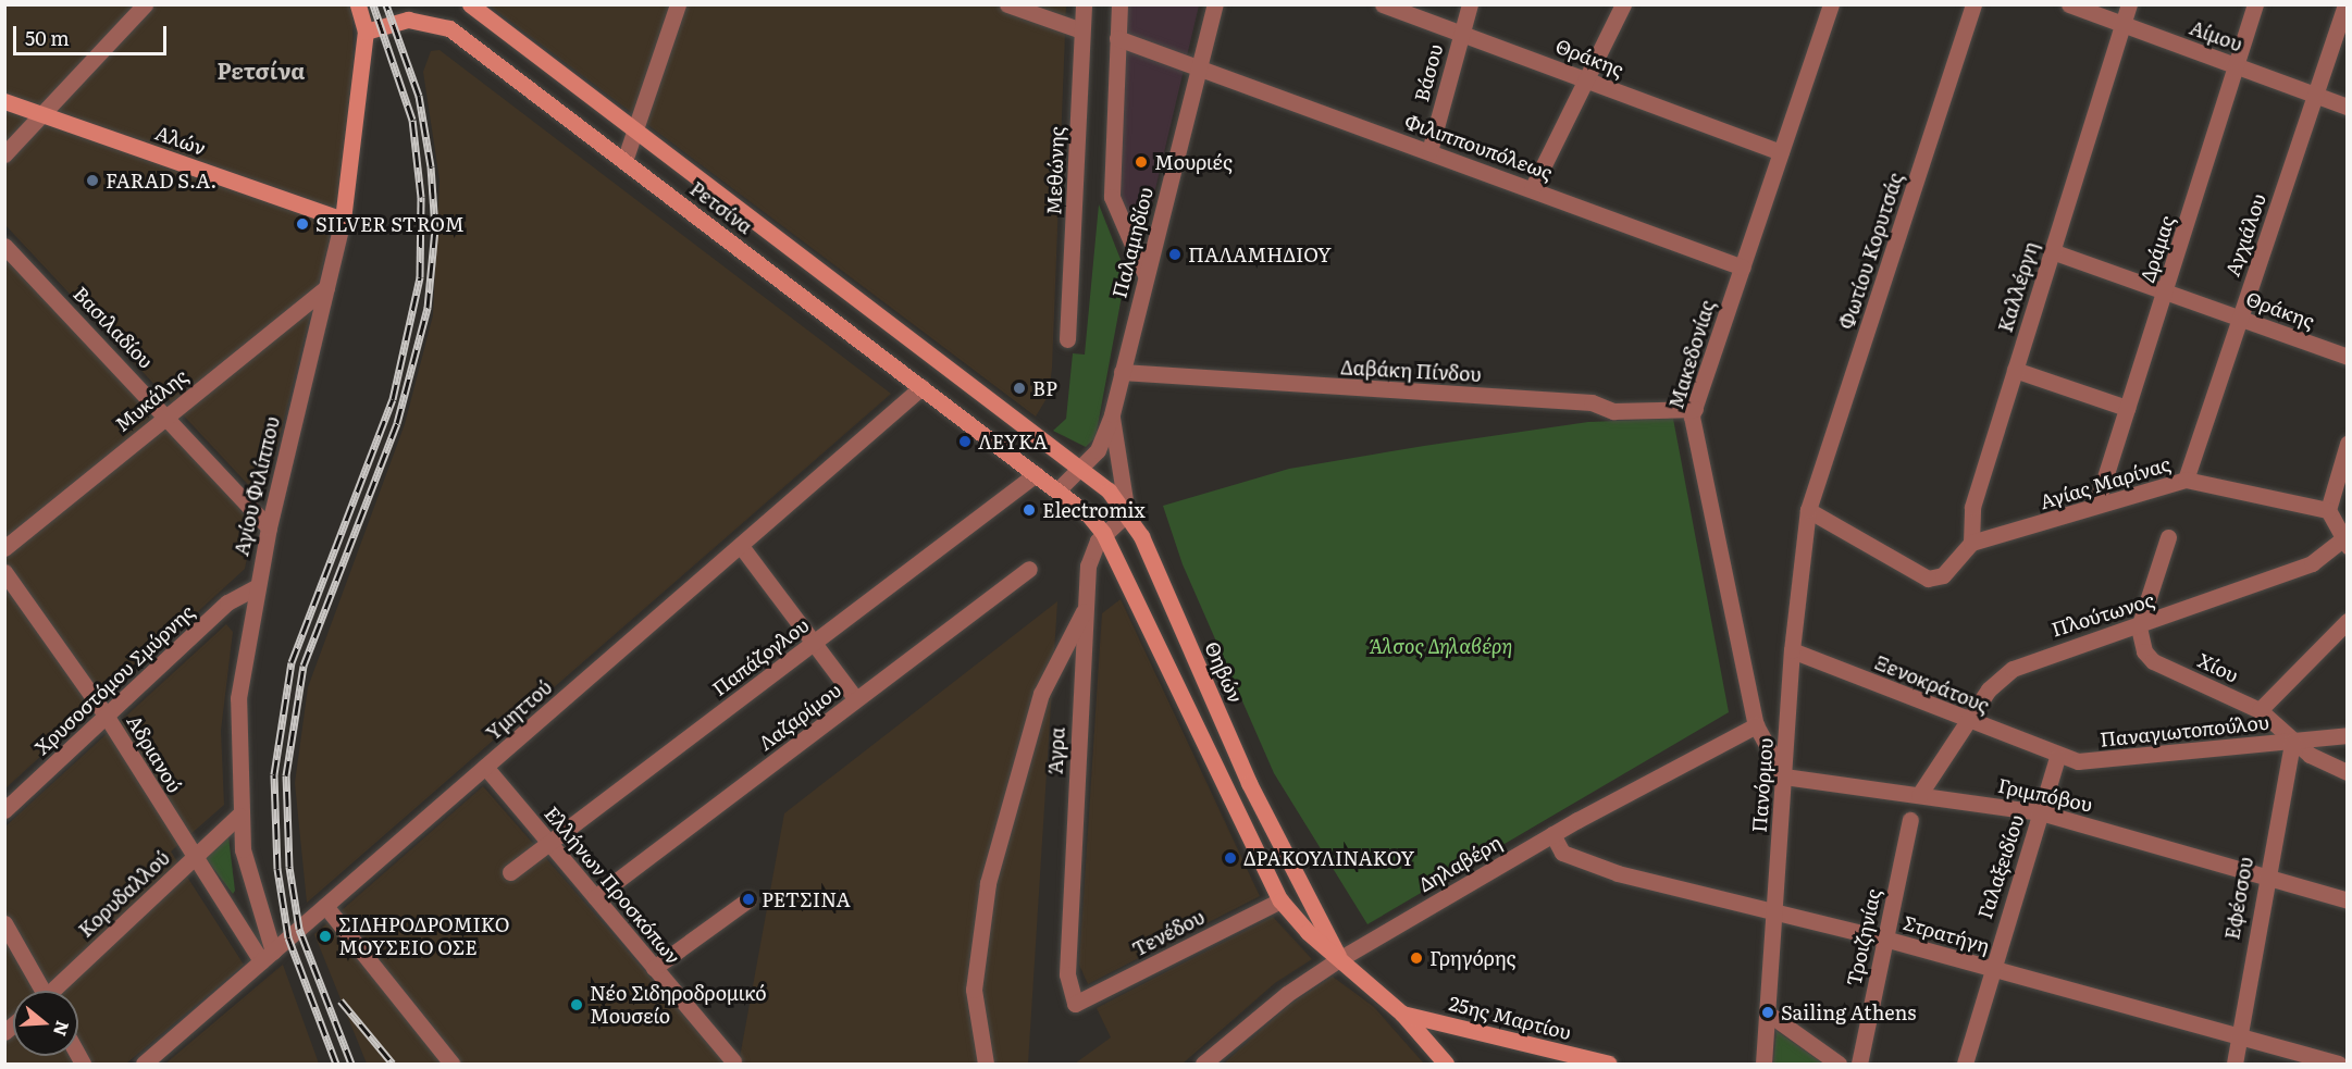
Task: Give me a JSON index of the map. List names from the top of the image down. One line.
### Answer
{"streets":{"main road":["Αλών","Ρετσίνα","Αγίου Φιλίππου","Θηβών","25ης Μαρτίου"],"street":["Αίμου","Θράκης","Βάσου","Φιλιππουπόλεως","Μεθώνης","Αγχιάλου","Παλαμηδίου","Δράμας","Φωτίου Κορυτσάς","Καλλέργη","Βασιλαδίου","Μακεδονίας","Δαβάκη Πίνδου","Μυκάλης","Αγίας Μαρίνας","Πλούτωνος","Παπάζογλου","Χίου","Χρυσοστόμου Σμύρνης","Ξενοκράτους","Υμηττού","Λαζαρίμου","Παναγιωτοπούλου","Άγρα","Αδριανού","Πανόρμου","Γριμπόβου","Δηλαβέρη","Γαλαξειδίου","Ελλήνων Προσκόπων","Κορυδαλλού","Εφέσσου","Τενέδου","Στρατήγη","Τροιζηνίας"]},"crossings":[["Αίμου","Αγχιάλου"],["Αίμου","Δράμας"],["Αίμου","Καλλέργη"],["Θράκης","Βάσου"],["Θράκης","Αγχιάλου"],["Θράκης","Δράμας"],["Θράκης","Καλλέργη"],["Θράκης","Μακεδονίας"],["Βάσου","Φιλιππουπόλεως"],["Αλών","Αγίου Φιλίππου"],["Φιλιππουπόλεως","Παλαμηδίου"],["Φιλιππουπόλεως","Μακεδονίας"],["Ρετσίνα","Αγίου Φιλίππου"],["Ρετσίνα","Παπάζογλου"],["Ρετσίνα","Θηβών"],["Ρετσίνα","Υμηττού"],["Αγχιάλου","Αγίας Μαρίνας"],["Παλαμηδίου","Δαβάκη Πίνδου"],["Παλαμηδίου","Θηβών"],["Παλαμηδίου","Άγρα"],["Δράμας","Αγίας Μαρίνας"],["Φωτίου Κορυτσάς","Πανόρμου"],["Καλλέργη","Αγίας Μαρίνας"],["Βασιλαδίου","Μυκάλης"],["Βασιλαδίου","Αγίου Φιλίππου"],["Μακεδονίας","Δαβάκη Πίνδου"],["Μακεδονίας","Δηλαβέρη"],["Μυκάλης","Αγίου Φιλίππου"],["Αγίου Φιλίππου","Χρυσοστόμου Σμύρνης"],["Αγίου Φιλίππου","Υμηττού"],["Αγίου Φιλίππου","Αδριανού"],["Αγίου Φιλίππου","Κορυδαλλού"],["Πλούτωνος","Χίου"],["Πλούτωνος","Ξενοκράτους"],["Πλούτωνος","Γριμπόβου"],["Παπάζογλου","Θηβών"],["Παπάζογλου","Ελλήνων Προσκόπων"],["Χίου","Παναγιωτοπούλου"],["Χίου","Εφέσσου"],["Θηβών","Άγρα"],["Θηβών","Δηλαβέρη"],["Θηβών","Τενέδου"],["Θηβών","25ης Μαρτίου"],["Χρυσοστόμου Σμύρνης","Αδριανού"],["Ξενοκράτους","Παναγιωτοπούλου"],["Ξενοκράτους","Πανόρμου"],["Ξενοκράτους","Γαλαξειδίου"],["Υμηττού","Αδριανού"],["Υμηττού","Ελλήνων Προσκόπων"],["Λαζαρίμου","Ελλήνων Προσκόπων"],["Παναγιωτοπούλου","Γαλαξειδίου"],["Παναγιωτοπούλου","Εφέσσου"],["Άγρα","Τενέδου"],["Αδριανού","Κορυδαλλού"],["Πανόρμου","Γριμπόβου"],["Πανόρμου","Στρατήγη"],["Γριμπόβου","Γαλαξειδίου"],["Γριμπόβου","Εφέσσου"],["Δηλαβέρη","Στρατήγη"],["Γαλαξειδίου","Στρατήγη"],["Εφέσσου","Στρατήγη"],["Στρατήγη","Τροιζηνίας"]],"districts":["Ρετσίνα"],"parks":["Άλσος Δηλαβέρη"],"places":["Μουριές","FARAD S.A.","SILVER STROM","ΠΑΛΑΜΗΔΙΟΥ","BP","ΛΕΥΚΑ","Electromix","ΔΡΑΚΟΥΛΙΝΑΚΟΥ","ΡΕΤΣΙΝΑ","ΣΙΔΗΡΟΔΡΟΜΙΚΟ ΜΟΥΣΕΙΟ ΟΣΕ","Γρηγόρης","Νέο Σιδηροδρομικό Μουσείο","Sailing Athens"],"scale_bar":"50 m","north":"right"}
